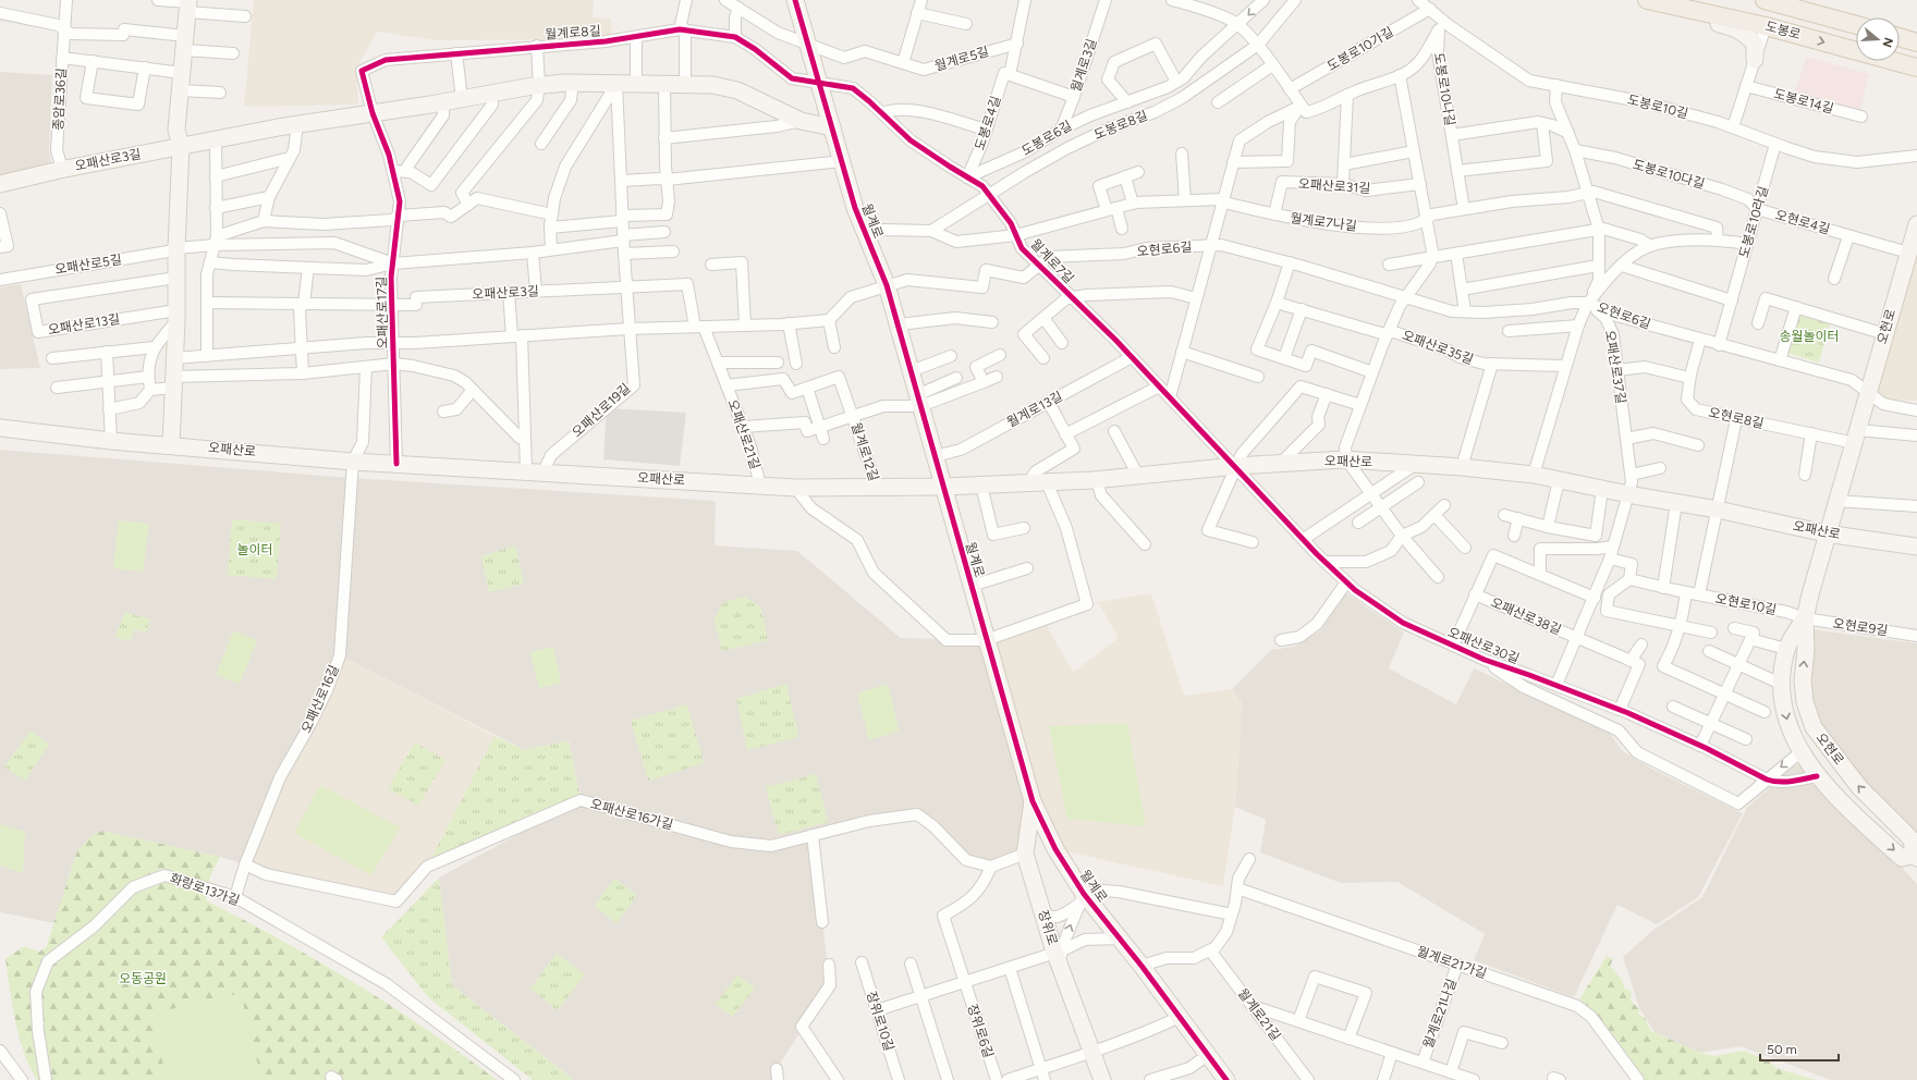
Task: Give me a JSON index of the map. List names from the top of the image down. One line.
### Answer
{"streets":{"main road":["도봉로"],"street":["월계로8길","도봉로10가길","월계로5길","월계로3길","도봉로10나길","종암로36길","도봉로14길","도봉로10길","도봉로4길","도봉로8길","도봉로6길","오패산로3길","도봉로10다길","오패산로31길","월계로","월계로7나길","도봉로10라길","오현로4길","오현로6길","월계로7길","오패산로5길","오패산로17길","오패산로13길","오현로","오패산로35길","오패산로37길","월계로13길","오패산로19길","오현로8길","오패산로21길","오패산로","월계로12길","오현로10길","오패산로38길","오현로9길","오패산로30길","오패산로16길","오패산로16가길","화랑로13가길","장위로","월계로21가길","월계로21나길","월계로21길","장위로10길","장위로6길"]},"crossings":[["월계로8길","오패산로3길"],["월계로8길","월계로"],["월계로8길","월계로7길"],["월계로8길","오패산로17길"],["도봉로10가길","도봉로10길"],["월계로5길","도봉로4길"],["월계로5길","월계로"],["월계로3길","도봉로6길"],["도봉로10나길","도봉로10길"],["종암로36길","오패산로3길"],["도봉로10길","도봉로10라길"],["도봉로4길","도봉로6길"],["도봉로4길","월계로7길"],["도봉로8길","월계로7길"],["도봉로6길","월계로7길"],["오패산로3길","월계로"],["오패산로3길","오패산로17길"],["오패산로3길","오패산로19길"],["오패산로3길","오패산로21길"],["도봉로10다길","도봉로10라길"],["도봉로10다길","오현로4길"],["오패산로31길","월계로7나길"],["월계로","월계로7길"],["월계로","월계로13길"],["월계로","오패산로"],["월계로","월계로12길"],["월계로","장위로"],["도봉로10라길","오현로4길"],["도봉로10라길","오현로6길"],["오현로4길","오현로"],["오현로6길","월계로7길"],["오현로6길","오현로"],["오현로6길","오패산로37길"],["오현로6길","오현로8길"],["월계로7길","월계로13길"],["월계로7길","오패산로"],["월계로7길","오패산로30길"],["오패산로5길","오패산로17길"],["오패산로17길","오패산로19길"],["오패산로17길","오패산로21길"],["오패산로17길","오패산로"],["오현로","오현로8길"],["오현로","오패산로"],["오현로","오현로10길"],["오현로","오현로9길"],["오패산로37길","오패산로"],["오패산로37길","오패산로38길"],["오패산로19길","오패산로21길"],["오패산로19길","오패산로"],["오패산로21길","오패산로"],["오패산로21길","월계로12길"],["오패산로","월계로12길"],["오패산로","오패산로38길"],["오패산로","오패산로30길"],["오패산로","오패산로16길"],["오현로10길","오현로9길"],["오패산로38길","오패산로30길"],["오패산로16길","오패산로16가길"],["오패산로16길","화랑로13가길"],["오패산로16가길","장위로6길"],["월계로21가길","월계로21나길"],["월계로21나길","월계로21길"]],"parks":["송월놀이터","놀이터","오동공원"],"scale_bar":"50 m","north":"right"}
